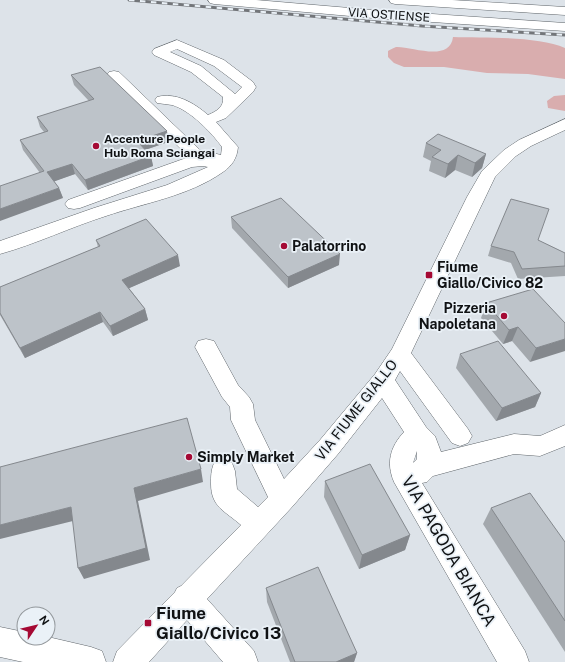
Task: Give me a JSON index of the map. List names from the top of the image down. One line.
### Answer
{"streets":{"main road":["VIA OSTIENSE"],"street":["VIA FIUME GIALLO","VIA PAGODA BIANCA"]},"crossings":[["VIA FIUME GIALLO","VIA PAGODA BIANCA"]],"places":{"other":["Accenture People Hub Roma Sciangai","Palatorrino","Pizzeria Napoletana","Simply Market"],"transit":["Fiume Giallo/Civico 82","Fiume Giallo/Civico 13"]},"north":"top right"}
